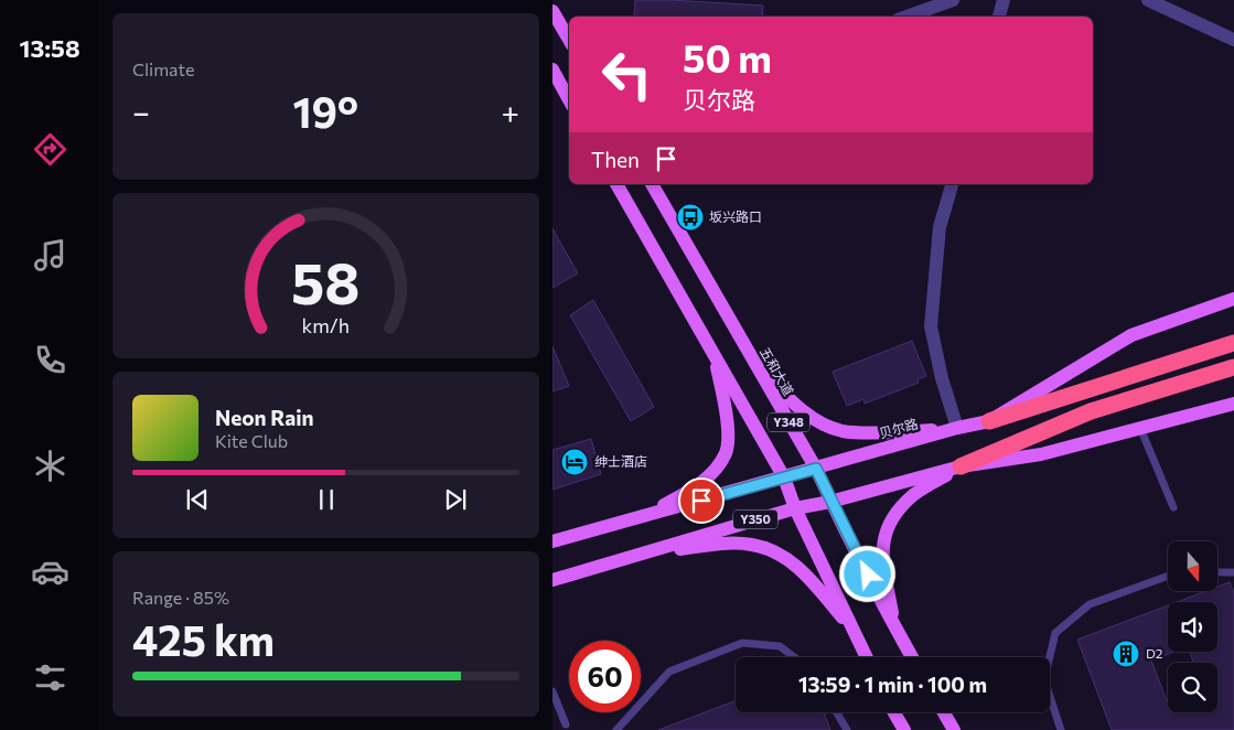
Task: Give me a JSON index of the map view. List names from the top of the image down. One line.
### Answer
{"streets":{"main road":["五和大道","Y348","贝尔路","Y350"]},"crossings":[["五和大道","贝尔路"],["五和大道","Y350"],["Y348","贝尔路"],["Y348","Y350"]],"places":{"bus stop":["坂兴路口"],"hotel":["绅士酒店"],"building":["D2"]},"north":"bottom","page":{"tabs":"13:58","tile":["Climate",["Range · 85%","425 km"]],"turn":["50 m","贝尔路"],"heat":["−","19°","+"],"then":"Then","song":["Neon Rain","Kite Club"],"limit":"60","trip":"13:59 · 1 min · 100 m","gauge":["58","km/h"]}}
